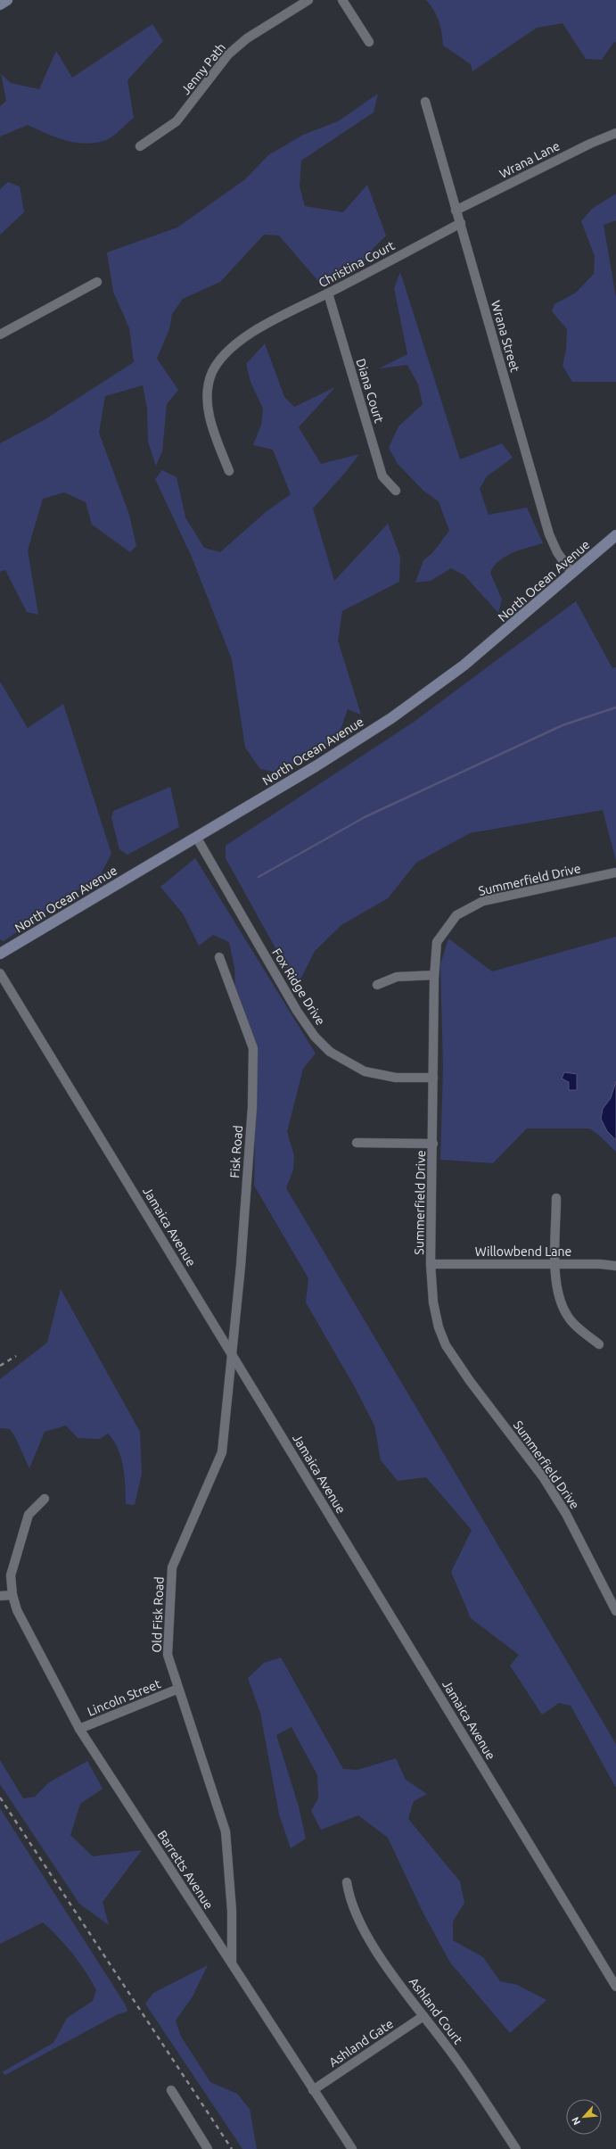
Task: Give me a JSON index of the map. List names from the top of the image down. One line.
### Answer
{"streets":{"main road":["North Ocean Avenue"],"street":["Jenny Path","Wrana Lane","Christina Court","Wrana Street","Diana Court","Summerfield Drive","Fox Ridge Drive","Fisk Road","Jamaica Avenue","Willowbend Lane","Old Fisk Road","Lincoln Street","Barretts Avenue","Ashland Court","Ashland Gate"]},"crossings":[["Wrana Lane","Wrana Street"],["Christina Court","Wrana Street"],["Christina Court","Diana Court"],["Wrana Street","North Ocean Avenue"],["North Ocean Avenue","Fox Ridge Drive"],["Summerfield Drive","Fox Ridge Drive"],["Summerfield Drive","Willowbend Lane"],["Fisk Road","Jamaica Avenue"],["Fisk Road","Old Fisk Road"],["Jamaica Avenue","Old Fisk Road"],["Old Fisk Road","Lincoln Street"],["Old Fisk Road","Barretts Avenue"],["Lincoln Street","Barretts Avenue"],["Barretts Avenue","Ashland Gate"],["Ashland Court","Ashland Gate"]],"north":"bottom left"}
